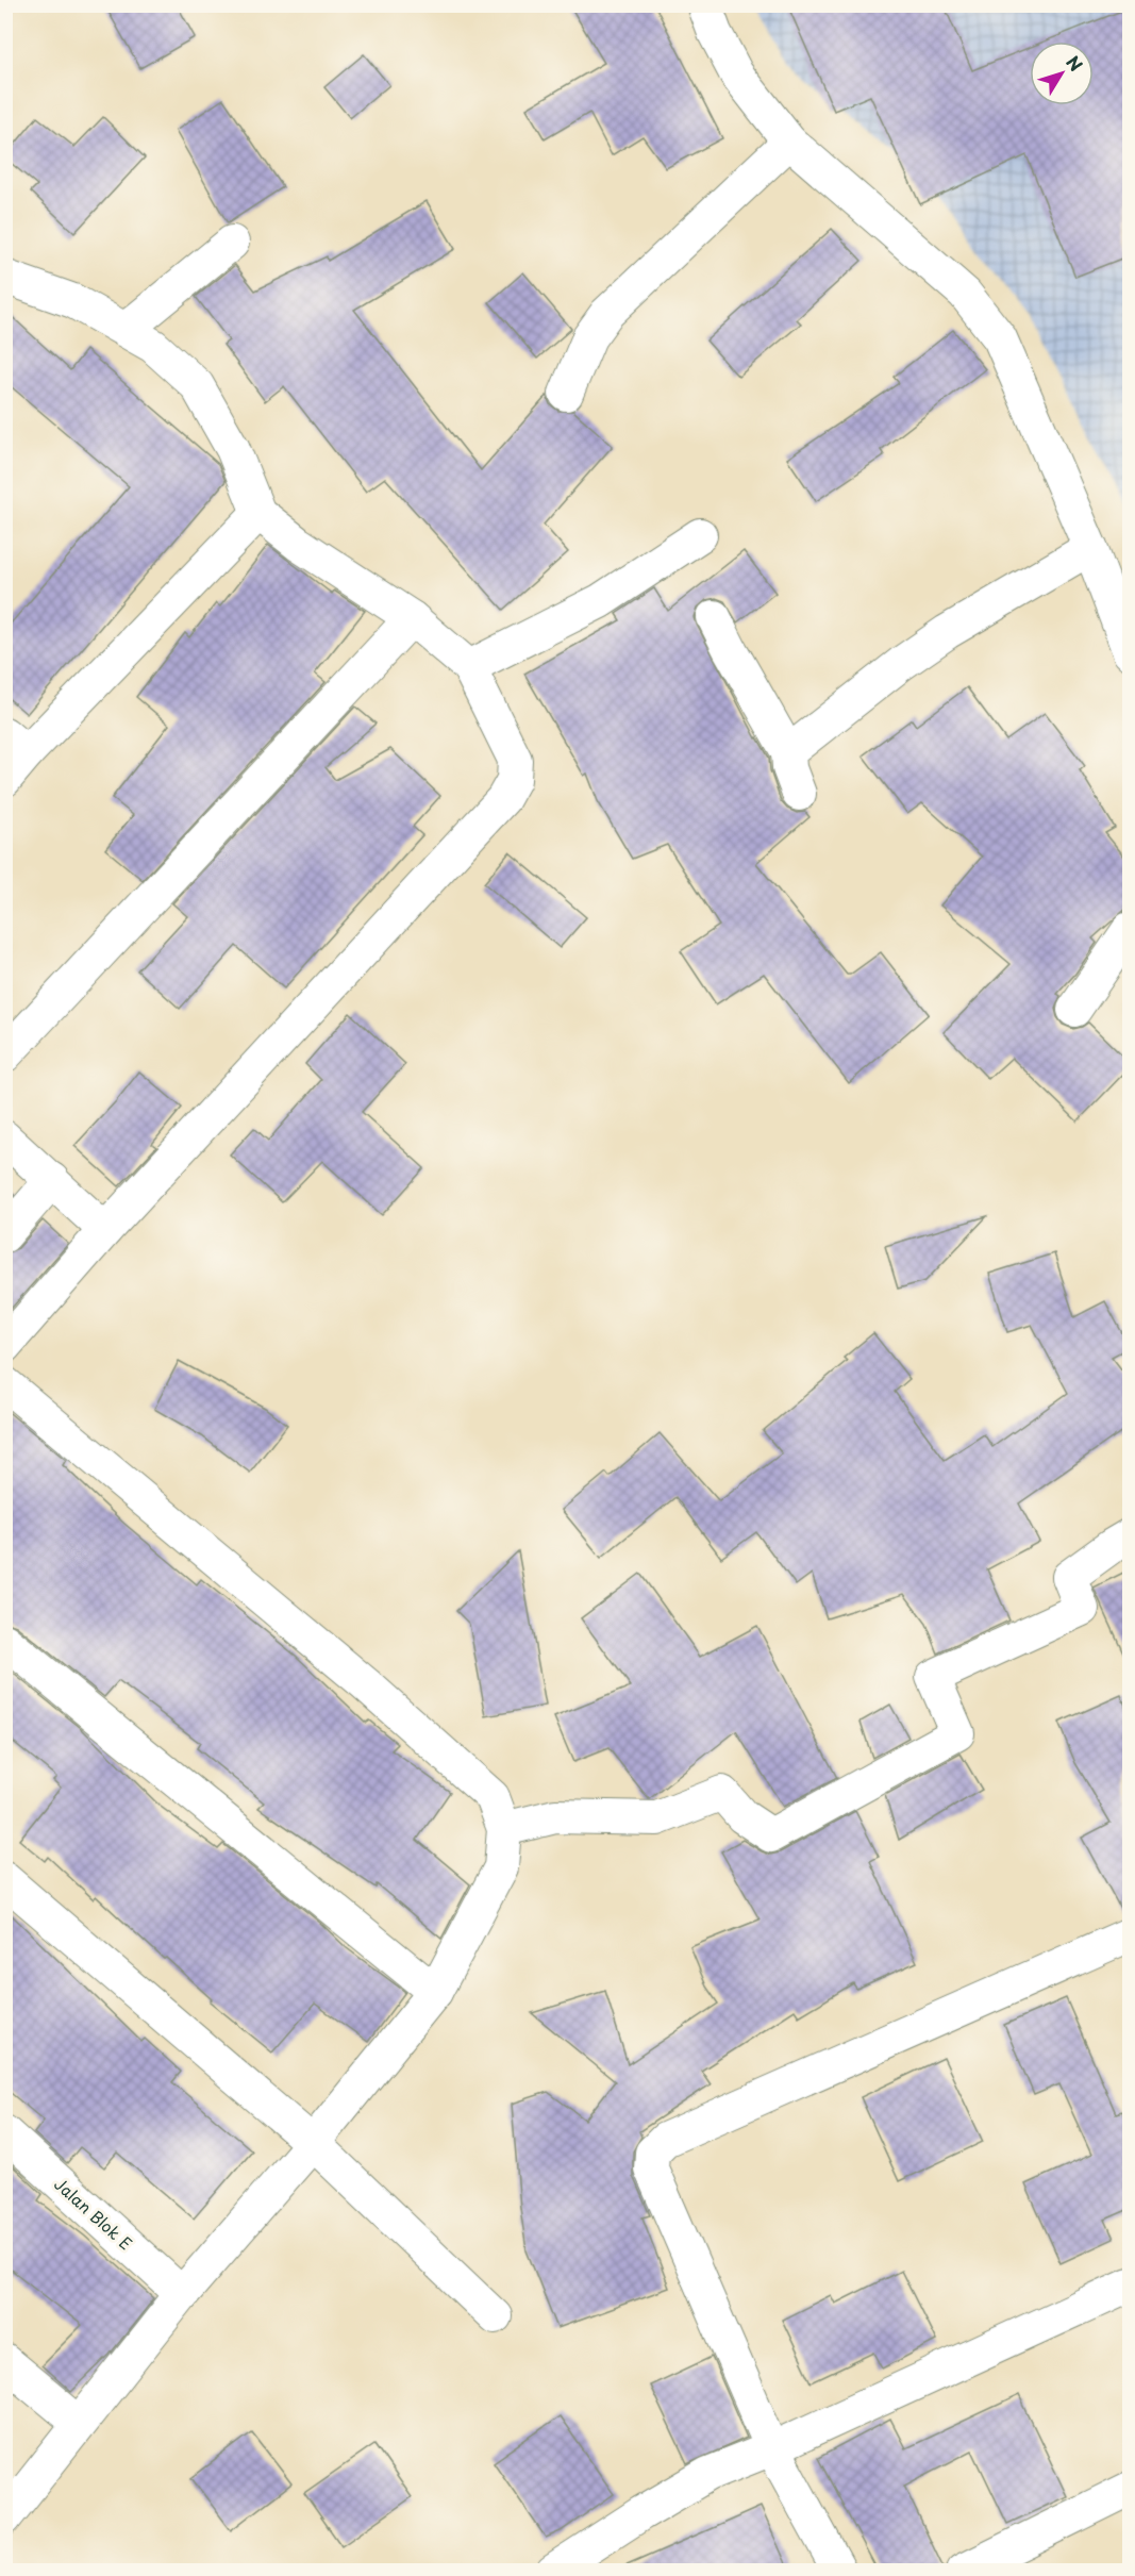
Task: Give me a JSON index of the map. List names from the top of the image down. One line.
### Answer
{"streets":{"street":["Jalan Blok E"]},"north":"top right"}
